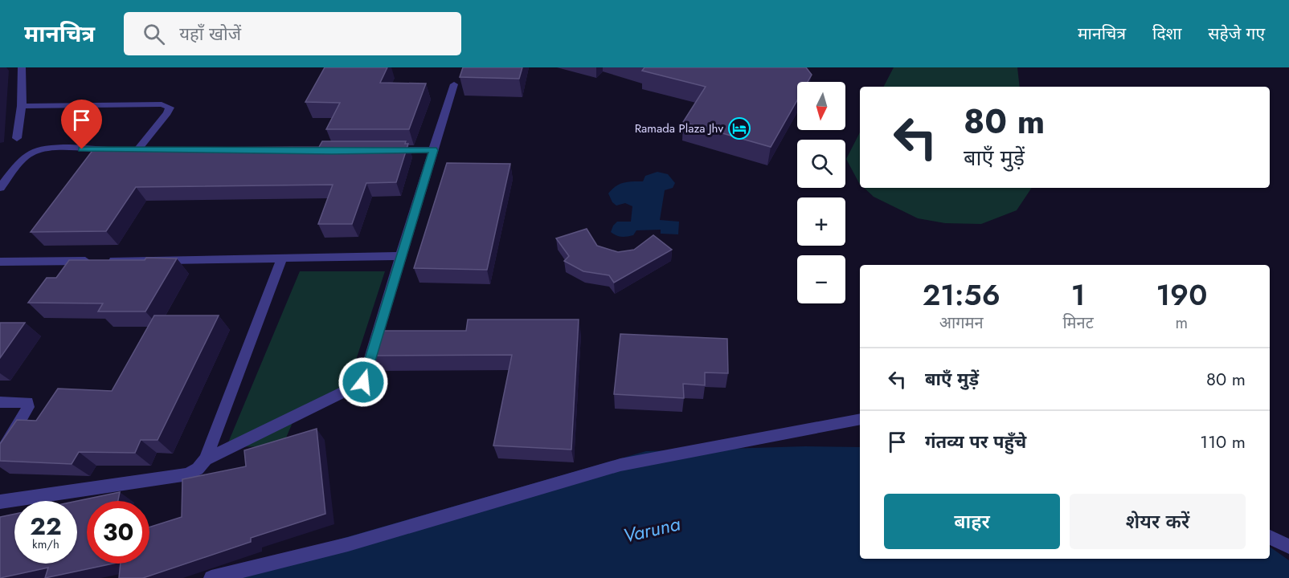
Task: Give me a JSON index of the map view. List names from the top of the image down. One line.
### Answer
{"water":["Varuna"],"places":{"hotel":["Ramada Plaza Jhv"]},"north":"bottom","page":{"header":"मानचित्र","search":"यहाँ खोजें","nav":["मानचित्र","दिशा","सहेजे गए"],"map_buttons":["+","−"],"turn":["80 m","बाएँ मुड़ें"],"eta":["21:56","आगमन","1","मिनट","190","m"],"list":[{"name":"बाएँ मुड़ें","value":"80 m"},{"name":"गंतव्य पर पहुँचे","value":"110 m"}],"buttons":["बाहर","शेयर करें"],"speed":"22 km/h","limit":"30"}}
